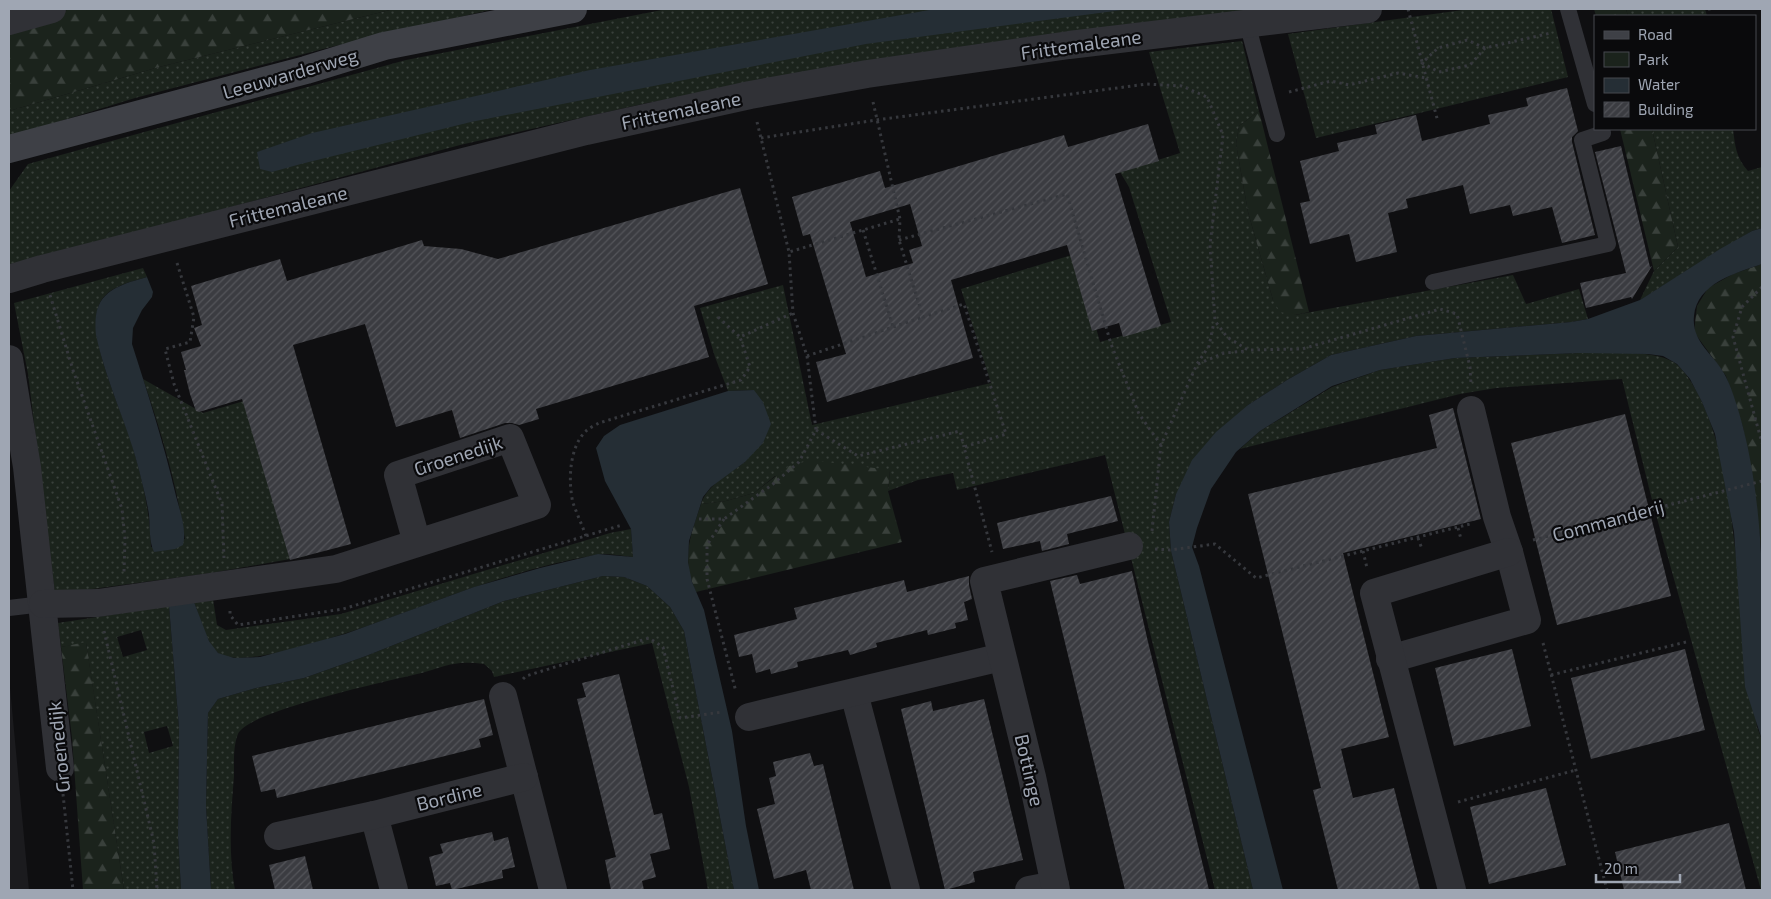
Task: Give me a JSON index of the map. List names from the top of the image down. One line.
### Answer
{"streets":{"main road":["Leeuwarderweg"],"street":["Frittemaleane","Groenedijk","Bottinge","Bordine"],"path":["Commanderij"]},"legend":["Road","Park","Water","Building"],"scale_bar":"20 m"}
